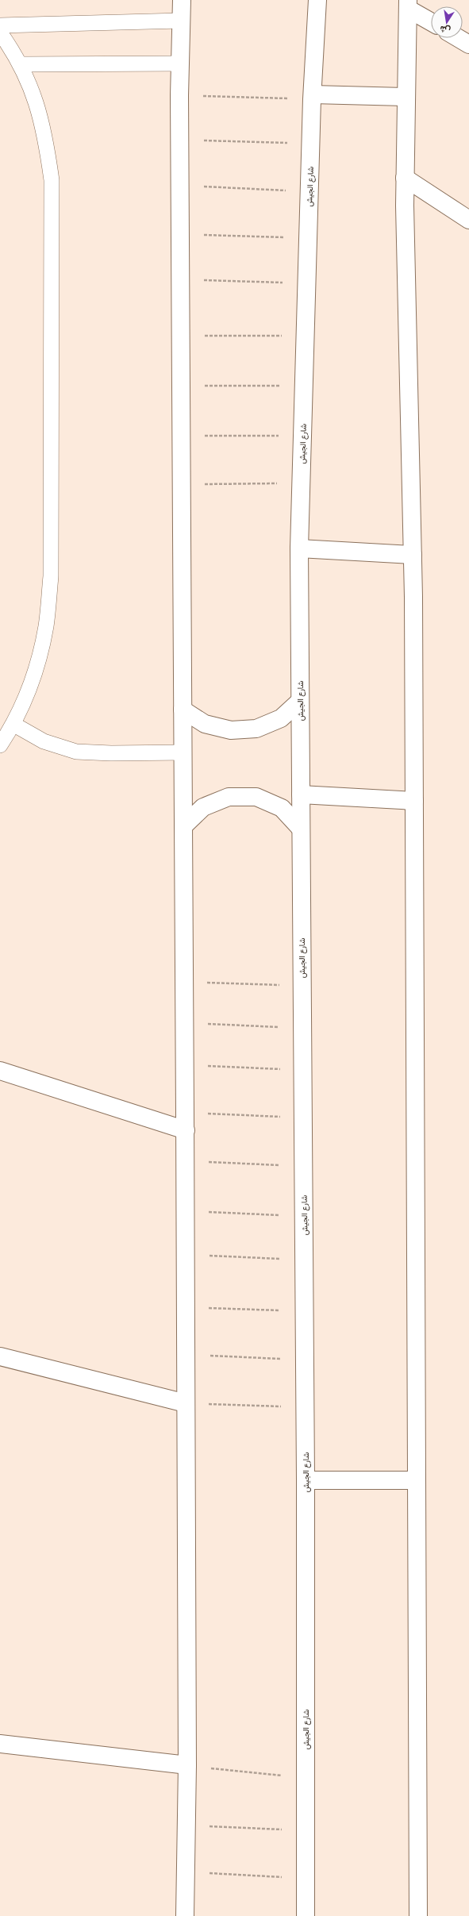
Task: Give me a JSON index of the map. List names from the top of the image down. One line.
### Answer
{"streets":{"main road":["شارع الجيش"]},"north":"bottom"}
